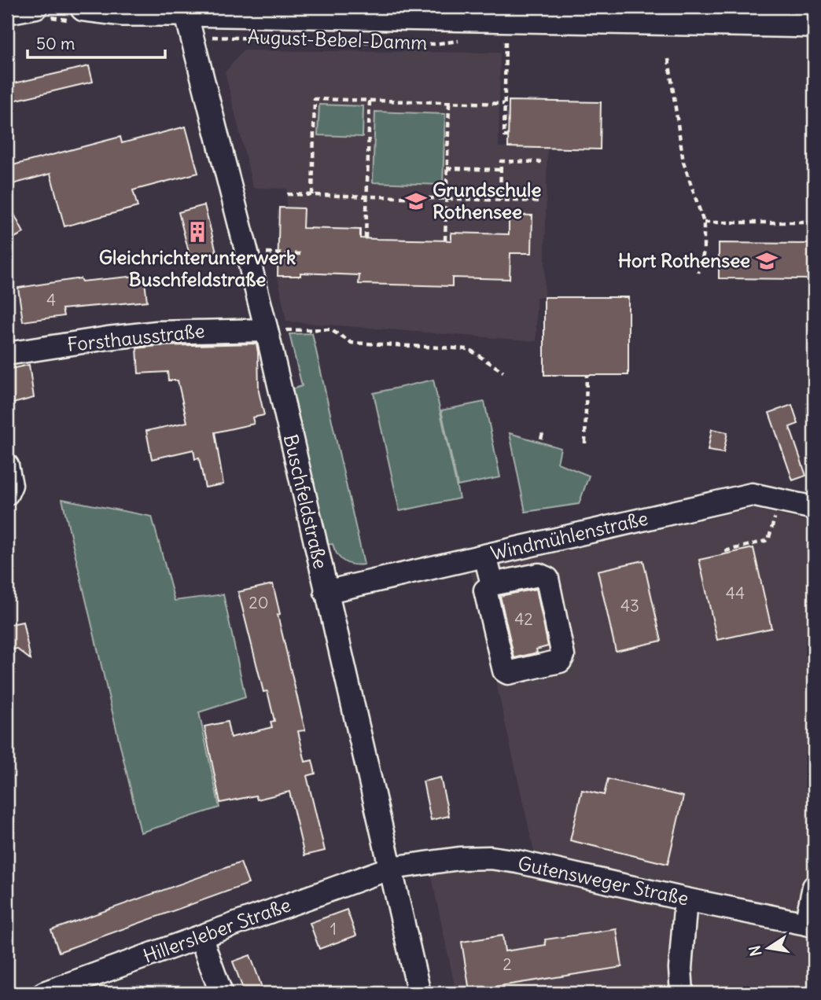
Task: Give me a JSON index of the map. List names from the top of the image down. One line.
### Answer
{"streets":{"main road":["August-Bebel-Damm"],"street":["Forsthausstraße","Buschfeldstraße","Windmühlenstraße","Gutensweger Straße","Hillersleber Straße"]},"crossings":[["August-Bebel-Damm","Buschfeldstraße"],["Forsthausstraße","Buschfeldstraße"],["Buschfeldstraße","Windmühlenstraße"],["Buschfeldstraße","Gutensweger Straße"],["Buschfeldstraße","Hillersleber Straße"],["Gutensweger Straße","Hillersleber Straße"]],"places":{"school or university":["Grundschule Rothensee","Hort Rothensee"],"building":["Gleichrichterunterwerk Buschfeldstraße"]},"house_numbers":["4","44","20","43","42","1","2"],"scale_bar":"50 m","north":"left"}
